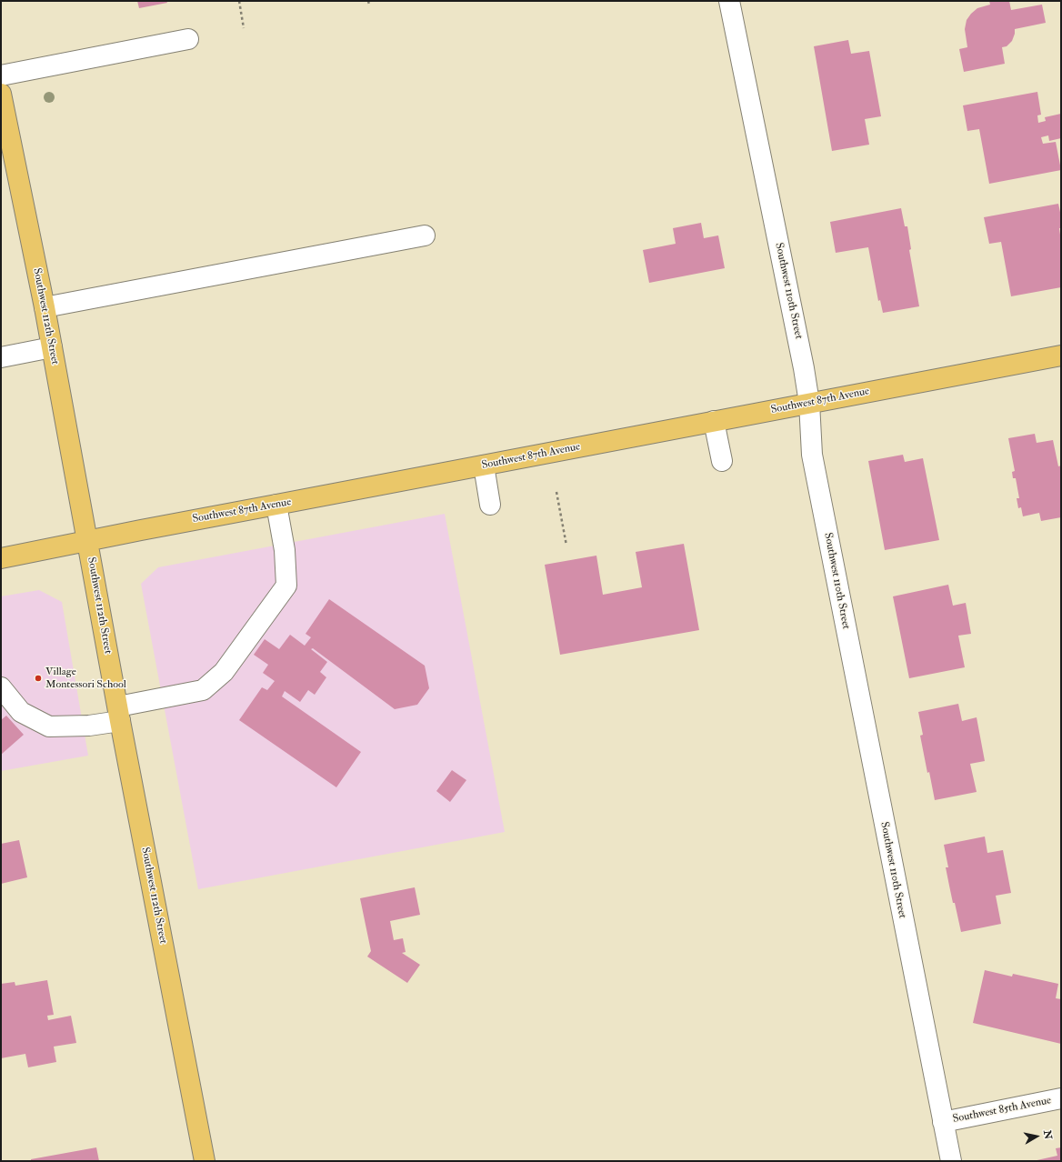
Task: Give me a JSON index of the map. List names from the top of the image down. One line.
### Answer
{"streets":{"main road":["Southwest 112th Street","Southwest 87th Avenue"],"street":["Southwest 110th Street","Southwest 85th Avenue"]},"crossings":[["Southwest 110th Street","Southwest 87th Avenue"],["Southwest 110th Street","Southwest 85th Avenue"],["Southwest 112th Street","Southwest 87th Avenue"]],"places":["Village Montessori School"],"north":"right"}
